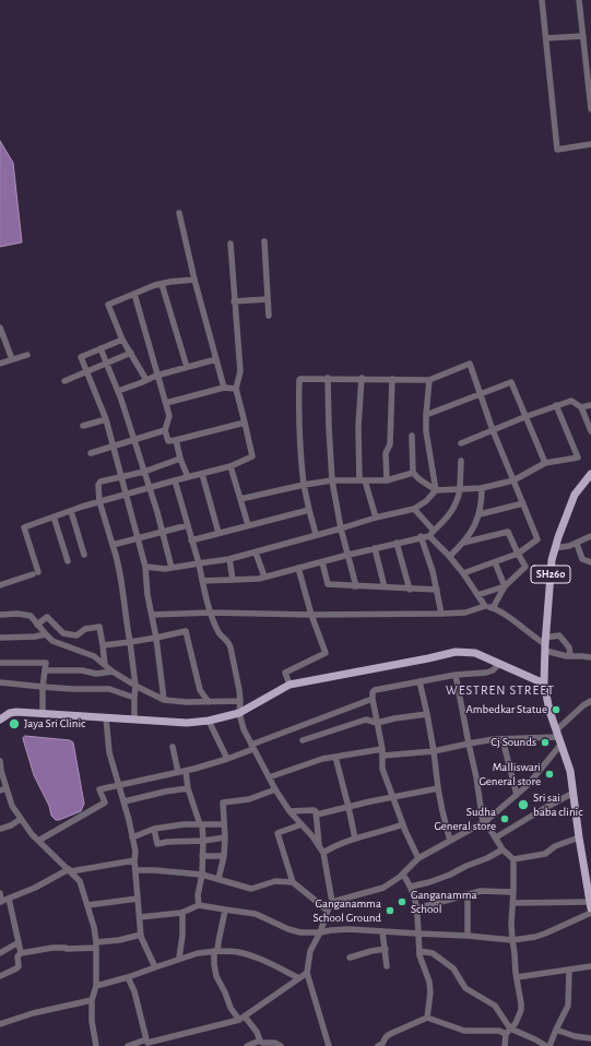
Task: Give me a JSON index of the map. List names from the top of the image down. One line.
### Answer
{"streets":{"main road":["SH260"]},"districts":["WESTREN STREET"],"places":["Ambedkar Statue","Jaya Sri Clinic","Cj Sounds","Malliswari General store","Sri sai baba clinic","Sudha General store","Ganganamma School","Ganganamma School Ground"]}
